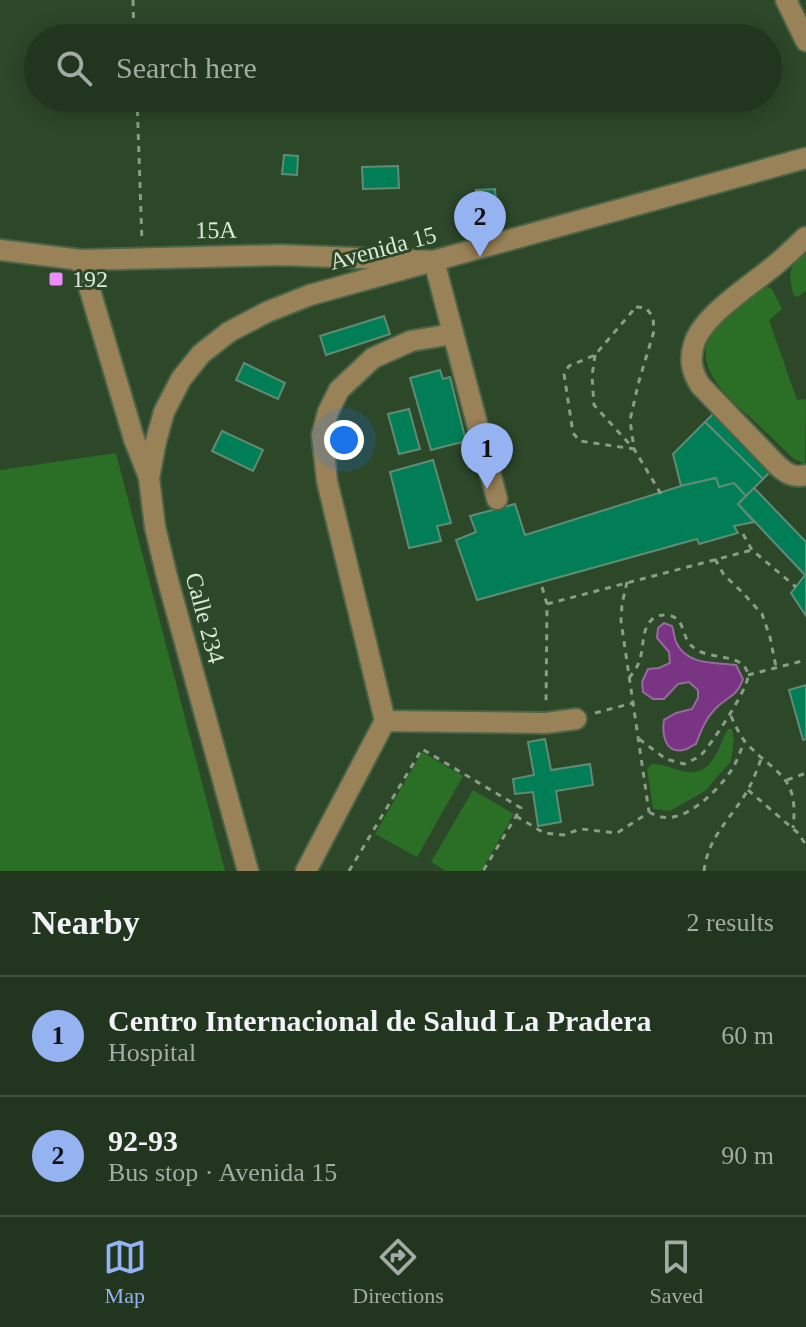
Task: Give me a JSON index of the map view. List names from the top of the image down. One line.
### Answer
{"streets":{"street":["15A","Avenida 15","Calle 234"]},"crossings":[["15A","Avenida 15"],["Avenida 15","Calle 234"]],"places":{"transit":["192"]},"page":{"search":"Search here","pins":["2","1"],"heading":["Nearby","2 results"],"list":[{"mark":"1","name":"Centro Internacional de Salud La Pradera","note":"Hospital","value":"60 m"},{"mark":"2","name":"92-93","note":"Bus stop · Avenida 15","value":"90 m"}],"nav":["Map","Directions","Saved"]}}
